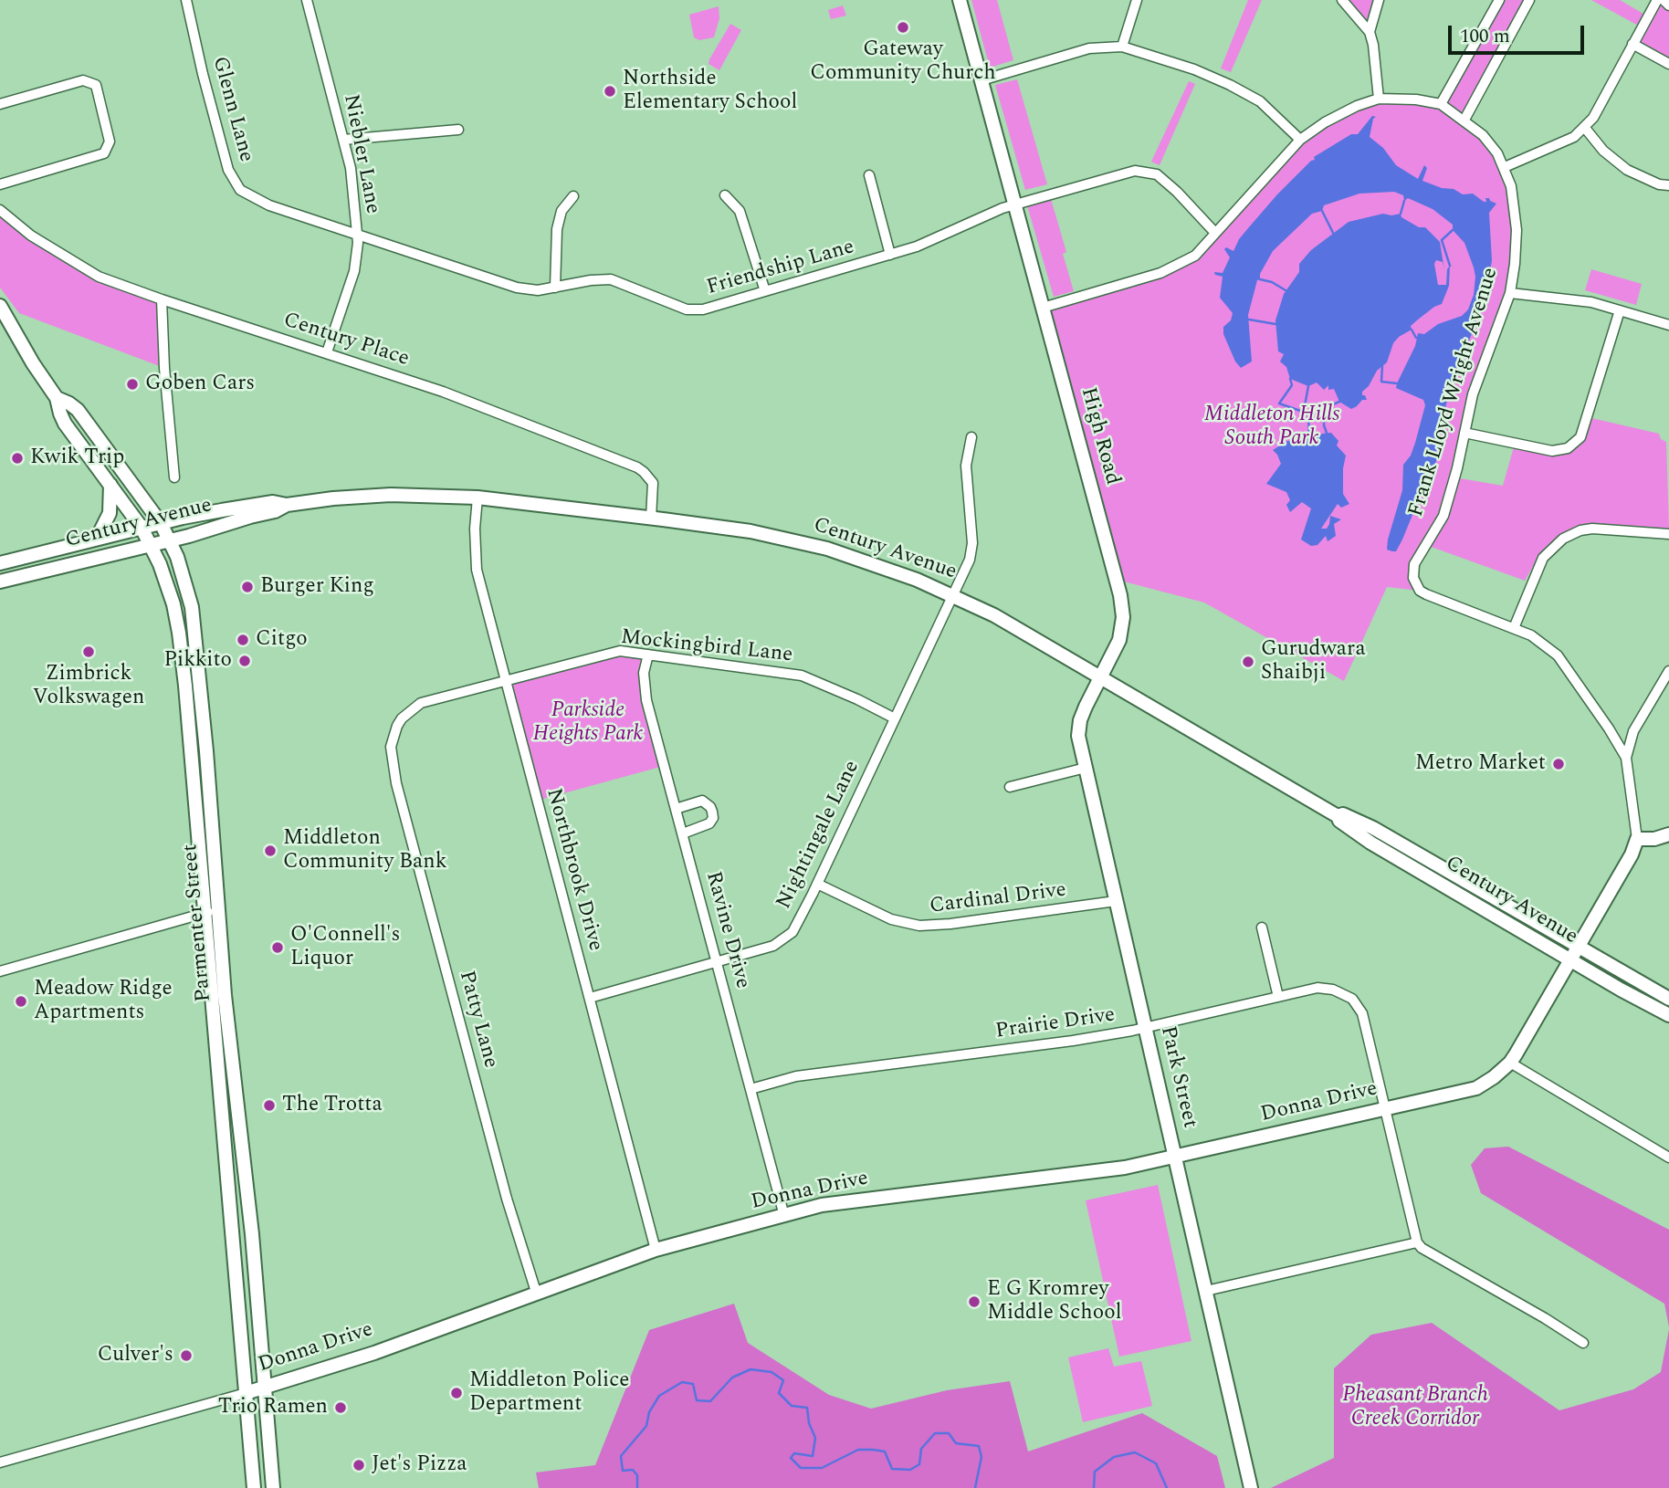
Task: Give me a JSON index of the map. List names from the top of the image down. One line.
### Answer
{"streets":{"street":["Glenn Lane","Niebler Lane","Friendship Lane","Century Place","Frank Lloyd Wright Avenue","High Road","Century Avenue","Mockingbird Lane","Nightingale Lane","Northbrook Drive","Cardinal Drive","Parmenter Street","Ravine Drive","Patty Lane","Prairie Drive","Park Street","Donna Drive"]},"crossings":[["Glenn Lane","Friendship Lane"],["Niebler Lane","Friendship Lane"],["Niebler Lane","Century Place"],["Friendship Lane","High Road"],["Century Place","Century Avenue"],["Frank Lloyd Wright Avenue","High Road"],["High Road","Century Avenue"],["High Road","Park Street"],["Century Avenue","Nightingale Lane"],["Century Avenue","Northbrook Drive"],["Century Avenue","Parmenter Street"],["Century Avenue","Park Street"],["Century Avenue","Donna Drive"],["Mockingbird Lane","Nightingale Lane"],["Mockingbird Lane","Northbrook Drive"],["Mockingbird Lane","Ravine Drive"],["Mockingbird Lane","Patty Lane"],["Nightingale Lane","Northbrook Drive"],["Nightingale Lane","Cardinal Drive"],["Nightingale Lane","Ravine Drive"],["Northbrook Drive","Donna Drive"],["Cardinal Drive","Park Street"],["Parmenter Street","Donna Drive"],["Ravine Drive","Prairie Drive"],["Ravine Drive","Donna Drive"],["Patty Lane","Donna Drive"],["Prairie Drive","Park Street"],["Prairie Drive","Donna Drive"],["Park Street","Donna Drive"]],"parks":["Middleton Hills South Park","Parkside Heights Park","Pheasant Branch Creek Corridor"],"places":["Gateway Community Church","Northside Elementary School","Goben Cars","Kwik Trip","Burger King","Citgo","Zimbrick Volkswagen","Pikkito","Gurudwara Shaibji","Metro Market","Middleton Community Bank","O'Connell's Liquor","Meadow Ridge Apartments","The Trotta","E G Kromrey Middle School","Culver's","Middleton Police Department","Trio Ramen","Jet's Pizza"],"scale_bar":"100 m"}
